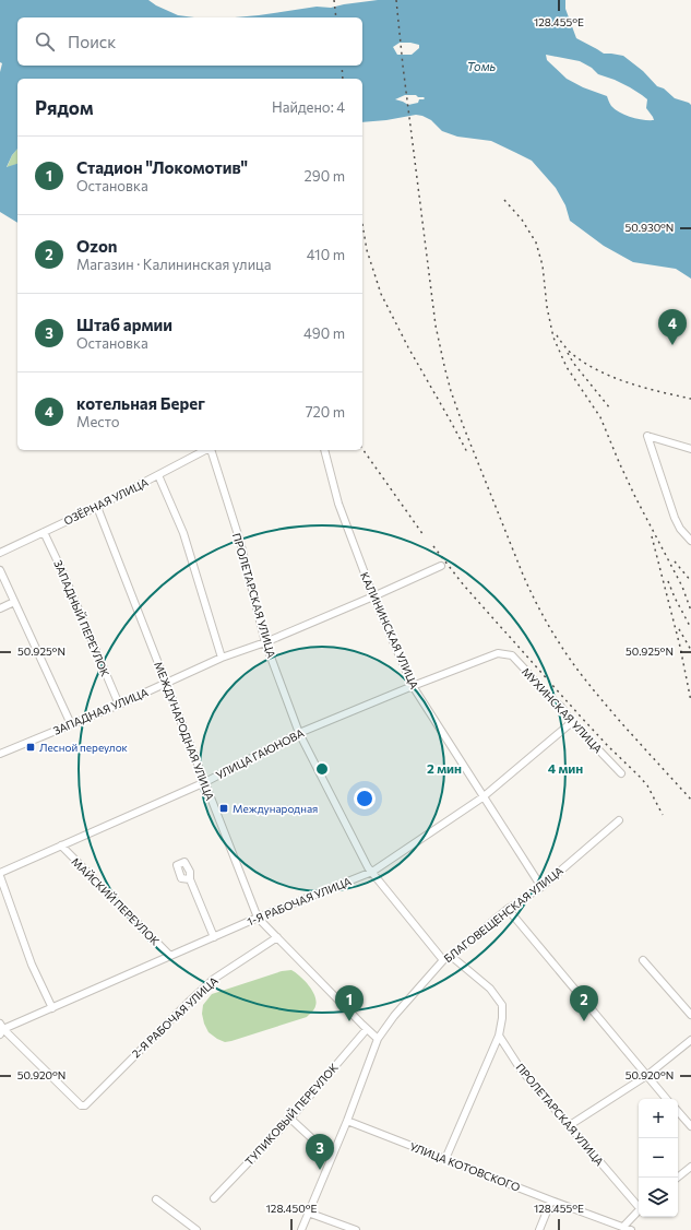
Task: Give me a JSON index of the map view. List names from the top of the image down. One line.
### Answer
{"streets":{"street":["ОЗЁРНАЯ УЛИЦА","ПРОЛЕТАРСКАЯ УЛИЦА","ЗАПАДНЫЙ ПЕРЕУЛОК","КАЛИНИНСКАЯ УЛИЦА","МУХИНСКАЯ УЛИЦА","ЗАПАДНАЯ УЛИЦА","МЕЖДУНАРОДНАЯ УЛИЦА","УЛИЦА ГАЮНОВА","МАЙСКИЙ ПЕРЕУЛОК","1-Я РАБОЧАЯ УЛИЦА","БЛАГОВЕЩЕНСКАЯ УЛИЦА","2-Я РАБОЧАЯ УЛИЦА","ТУПИКОВЫЙ ПЕРЕУЛОК","УЛИЦА КОТОВСКОГО"]},"crossings":[["ОЗЁРНАЯ УЛИЦА","ЗАПАДНЫЙ ПЕРЕУЛОК"],["ОЗЁРНАЯ УЛИЦА","МЕЖДУНАРОДНАЯ УЛИЦА"],["ПРОЛЕТАРСКАЯ УЛИЦА","ЗАПАДНАЯ УЛИЦА"],["ПРОЛЕТАРСКАЯ УЛИЦА","УЛИЦА ГАЮНОВА"],["ПРОЛЕТАРСКАЯ УЛИЦА","1-Я РАБОЧАЯ УЛИЦА"],["ПРОЛЕТАРСКАЯ УЛИЦА","БЛАГОВЕЩЕНСКАЯ УЛИЦА"],["ЗАПАДНЫЙ ПЕРЕУЛОК","ЗАПАДНАЯ УЛИЦА"],["КАЛИНИНСКАЯ УЛИЦА","ЗАПАДНАЯ УЛИЦА"],["КАЛИНИНСКАЯ УЛИЦА","УЛИЦА ГАЮНОВА"],["КАЛИНИНСКАЯ УЛИЦА","1-Я РАБОЧАЯ УЛИЦА"],["КАЛИНИНСКАЯ УЛИЦА","БЛАГОВЕЩЕНСКАЯ УЛИЦА"],["МУХИНСКАЯ УЛИЦА","УЛИЦА ГАЮНОВА"],["МУХИНСКАЯ УЛИЦА","1-Я РАБОЧАЯ УЛИЦА"],["ЗАПАДНАЯ УЛИЦА","МЕЖДУНАРОДНАЯ УЛИЦА"],["МЕЖДУНАРОДНАЯ УЛИЦА","УЛИЦА ГАЮНОВА"],["МЕЖДУНАРОДНАЯ УЛИЦА","1-Я РАБОЧАЯ УЛИЦА"],["МЕЖДУНАРОДНАЯ УЛИЦА","БЛАГОВЕЩЕНСКАЯ УЛИЦА"],["МЕЖДУНАРОДНАЯ УЛИЦА","2-Я РАБОЧАЯ УЛИЦА"],["МЕЖДУНАРОДНАЯ УЛИЦА","ТУПИКОВЫЙ ПЕРЕУЛОК"],["УЛИЦА ГАЮНОВА","МАЙСКИЙ ПЕРЕУЛОК"],["МАЙСКИЙ ПЕРЕУЛОК","1-Я РАБОЧАЯ УЛИЦА"],["1-Я РАБОЧАЯ УЛИЦА","2-Я РАБОЧАЯ УЛИЦА"],["БЛАГОВЕЩЕНСКАЯ УЛИЦА","УЛИЦА КОТОВСКОГО"]],"water":["Томь"],"places":{"transit":["Лесной переулок","Международная"]},"page":{"search":"Поиск","heading":["Рядом","Найдено: 4"],"list":[{"mark":"1","name":"Стадион \"Локомотив\"","note":"Остановка","value":"290 m"},{"mark":"2","name":"Ozon","note":"Магазин · Калининская улица","value":"410 m"},{"mark":"3","name":"Штаб армии","note":"Остановка","value":"490 m"},{"mark":"4","name":"котельная Берег","note":"Место","value":"720 m"}],"pins":["4","1","2","3"],"map_buttons":["+","−"]},"coordinates":["128.455°E","50.930°N","50.925°N","50.920°N","128.450°E"],"rings":["2 мин","4 мин"]}
